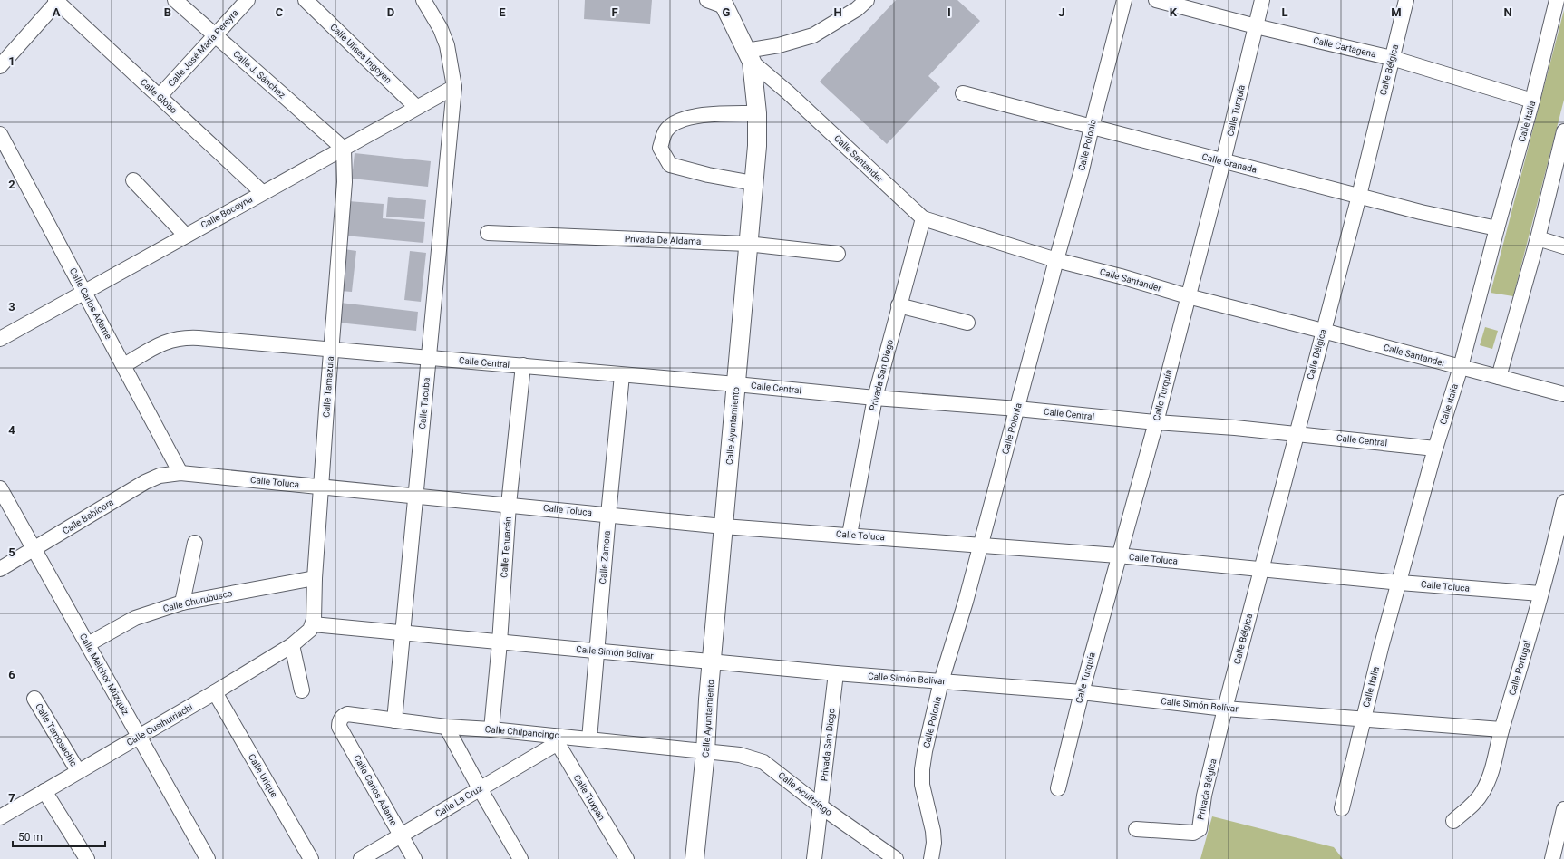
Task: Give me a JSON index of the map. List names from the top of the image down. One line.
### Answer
{"streets":{"main road":["Calle Ayuntamiento"],"street":["Calle Cartagena","Calle José María Pereyra","Calle Ulises Irigoyen","Calle Bélgica","Calle J. Sánchez","Calle Globo","Calle Turquía","Calle Italia","Calle Polonia","Calle Santander","Calle Granada","Calle Bocoyna","Privada De Aldama","Calle Carlos Adame","Calle Central","Privada San Diego","Calle Tamazula","Calle Tacuba","Calle Toluca","Calle Babícora","Calle Tehuacán","Calle Zamora","Calle Churubusco","Calle Simón Bolívar","Calle Portugal","Calle Melchor Múzquiz","Calle Cusihuiriachi","Calle Chilpancingo","Calle Temosachic","Calle Urique","Privada Bélgica","Calle Acultzingo","Calle Tuxpan","Calle La Cruz"]},"crossings":[["Calle Cartagena","Calle Bélgica"],["Calle Cartagena","Calle Turquía"],["Calle Cartagena","Calle Italia"],["Calle José María Pereyra","Calle J. Sánchez"],["Calle José María Pereyra","Calle Globo"],["Calle Ulises Irigoyen","Calle Bocoyna"],["Calle Bélgica","Calle Santander"],["Calle Bélgica","Calle Granada"],["Calle Bélgica","Calle Central"],["Calle Bélgica","Calle Toluca"],["Calle Bélgica","Calle Simón Bolívar"],["Calle Bélgica","Privada Bélgica"],["Calle J. Sánchez","Calle Bocoyna"],["Calle J. Sánchez","Calle Tamazula"],["Calle Globo","Calle Bocoyna"],["Calle Turquía","Calle Santander"],["Calle Turquía","Calle Granada"],["Calle Turquía","Calle Central"],["Calle Turquía","Calle Toluca"],["Calle Turquía","Calle Simón Bolívar"],["Calle Italia","Calle Santander"],["Calle Italia","Calle Granada"],["Calle Italia","Calle Central"],["Calle Italia","Calle Toluca"],["Calle Italia","Calle Simón Bolívar"],["Calle Polonia","Calle Santander"],["Calle Polonia","Calle Granada"],["Calle Polonia","Calle Central"],["Calle Polonia","Calle Toluca"],["Calle Polonia","Calle Simón Bolívar"],["Calle Santander","Privada San Diego"],["Calle Santander","Calle Ayuntamiento"],["Calle Bocoyna","Calle Carlos Adame"],["Calle Bocoyna","Calle Tamazula"],["Calle Bocoyna","Calle Tacuba"],["Privada De Aldama","Calle Ayuntamiento"],["Calle Carlos Adame","Calle Central"],["Calle Carlos Adame","Calle Toluca"],["Calle Carlos Adame","Calle Babícora"],["Calle Carlos Adame","Calle Chilpancingo"],["Calle Carlos Adame","Calle La Cruz"],["Calle Central","Privada San Diego"],["Calle Central","Calle Tamazula"],["Calle Central","Calle Tacuba"],["Calle Central","Calle Ayuntamiento"],["Calle Central","Calle Tehuacán"],["Calle Central","Calle Zamora"],["Privada San Diego","Calle Toluca"],["Privada San Diego","Calle Simón Bolívar"],["Privada San Diego","Calle Acultzingo"],["Calle Tamazula","Calle Toluca"],["Calle Tamazula","Calle Churubusco"],["Calle Tamazula","Calle Simón Bolívar"],["Calle Tamazula","Calle Cusihuiriachi"],["Calle Tacuba","Calle Toluca"],["Calle Tacuba","Calle Simón Bolívar"],["Calle Tacuba","Calle Chilpancingo"],["Calle Ayuntamiento","Calle Toluca"],["Calle Ayuntamiento","Calle Simón Bolívar"],["Calle Ayuntamiento","Calle Chilpancingo"],["Calle Ayuntamiento","Calle Acultzingo"],["Calle Toluca","Calle Babícora"],["Calle Toluca","Calle Tehuacán"],["Calle Toluca","Calle Zamora"],["Calle Toluca","Calle Portugal"],["Calle Babícora","Calle Melchor Múzquiz"],["Calle Tehuacán","Calle Simón Bolívar"],["Calle Tehuacán","Calle Chilpancingo"],["Calle Zamora","Calle Simón Bolívar"],["Calle Zamora","Calle Chilpancingo"],["Calle Churubusco","Calle Melchor Múzquiz"],["Calle Simón Bolívar","Calle Portugal"],["Calle Simón Bolívar","Calle Cusihuiriachi"],["Calle Simón Bolívar","Privada Bélgica"],["Calle Melchor Múzquiz","Calle Cusihuiriachi"],["Calle Cusihuiriachi","Calle Temosachic"],["Calle Cusihuiriachi","Calle Urique"],["Calle Chilpancingo","Calle Acultzingo"],["Calle Chilpancingo","Calle Tuxpan"],["Calle Chilpancingo","Calle La Cruz"],["Calle Tuxpan","Calle La Cruz"]],"scale_bar":"50 m","grid":{"columns":["A","B","C","D","E","F","G","H","I","J","K","L","M","N"],"rows":["1","2","3","4","5","6","7"]}}
